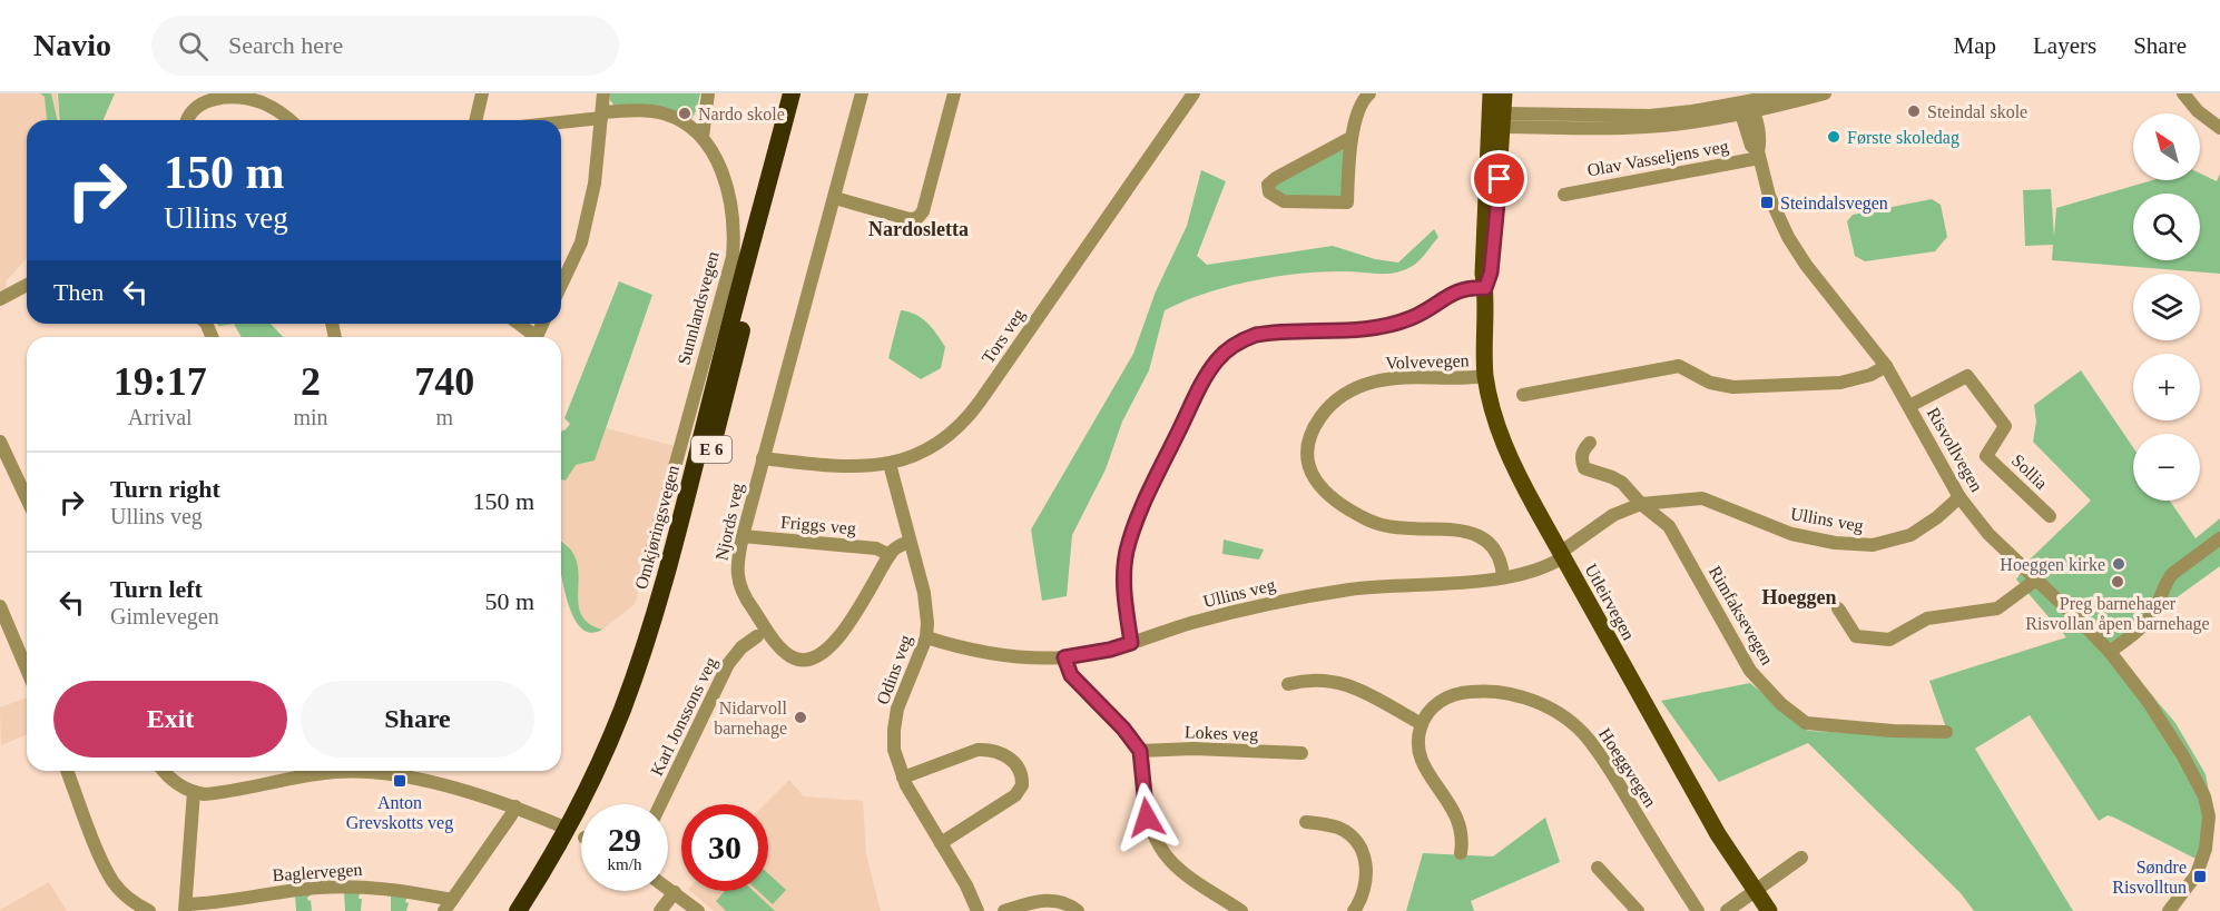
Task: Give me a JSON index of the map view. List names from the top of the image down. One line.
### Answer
{"streets":{"highway":["E 6","Omkjøringsvegen"],"main road":["Utleirvegen"],"street":["Olav Vasseljens veg","Sunnlandsvegen","Tors veg","Volvevegen","Risvollvegen","Sollia","Ullins veg","Njords veg","Friggs veg","Rimfaksevegen","Odins veg","Karl Jonssons veg","Lokes veg","Hoeggvegen","Baglervegen"]},"crossings":[["Olav Vasseljens veg","Risvollvegen"],["Tors veg","Njords veg"],["Tors veg","Odins veg"],["Volvevegen","Ullins veg"],["Volvevegen","Utleirvegen"],["Risvollvegen","Sollia"],["Risvollvegen","Ullins veg"],["Ullins veg","Utleirvegen"],["Ullins veg","Rimfaksevegen"],["Ullins veg","Odins veg"],["Njords veg","Friggs veg"],["Njords veg","Odins veg"]],"districts":["Nardosletta","Hoeggen"],"places":{"other":["Steindal skole","Nardo skole","Første skoledag","Hoeggen kirke","Preg barnehager Risvollan åpen barnehage","Nidarvoll barnehage"],"transit":["Steindalsvegen","Anton Grevskotts veg","Søndre Risvolltun"]},"north":"top left","page":{"header":"Navio","search":"Search here","nav":["Map","Layers","Share"],"map_buttons":["+","−"],"turn":["150 m","Ullins veg"],"then":"Then","eta":["19:17","Arrival","2","min","740","m"],"list":[{"name":"Turn right","note":"Ullins veg","value":"150 m"},{"name":"Turn left","note":"Gimlevegen","value":"50 m"}],"buttons":["Exit","Share"],"speed":"29 km/h","limit":"30"}}
